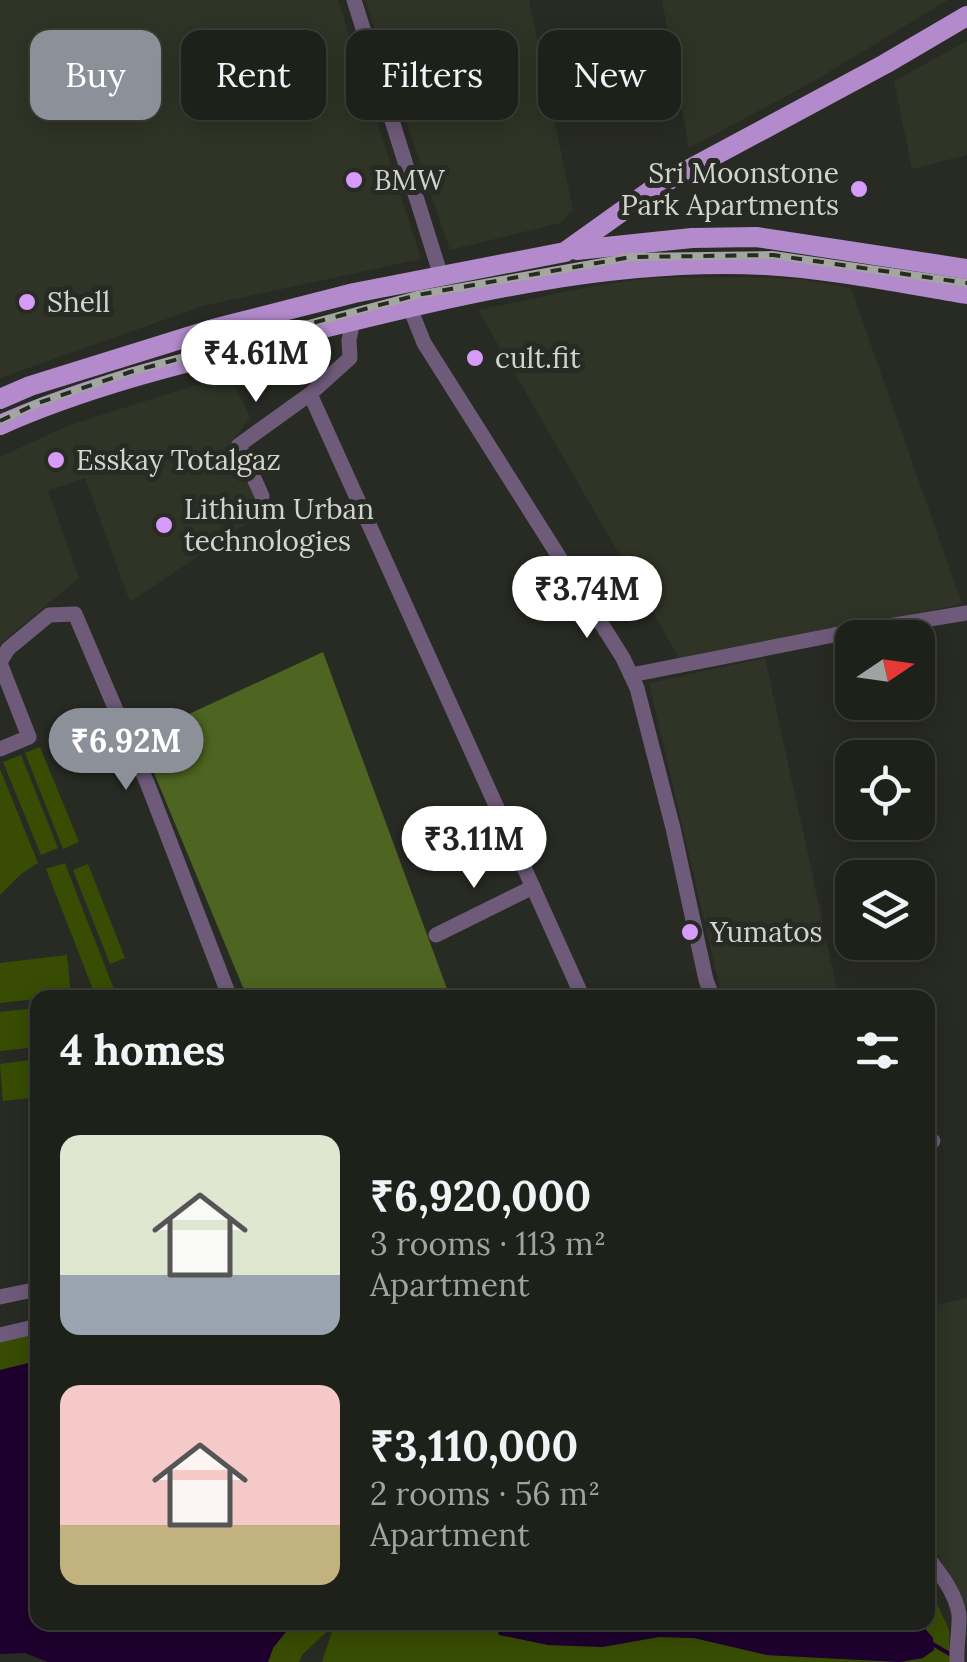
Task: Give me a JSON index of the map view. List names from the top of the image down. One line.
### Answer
{"places":["BMW","Sri Moonstone Park Apartments","Shell","cult.fit","Esskay Totalgaz","Lithium Urban technologies","Yumatos"],"north":"right","page":{"chip":["Buy","Rent","Filters","New"],"price":["₹4.61M","₹3.74M","₹6.92M","₹3.11M"],"heading":"4 homes","list":[{"name":"₹6,920,000","note":"3 rooms · 113 m² · Apartment"},{"name":"₹3,110,000","note":"2 rooms · 56 m² · Apartment"}]}}
